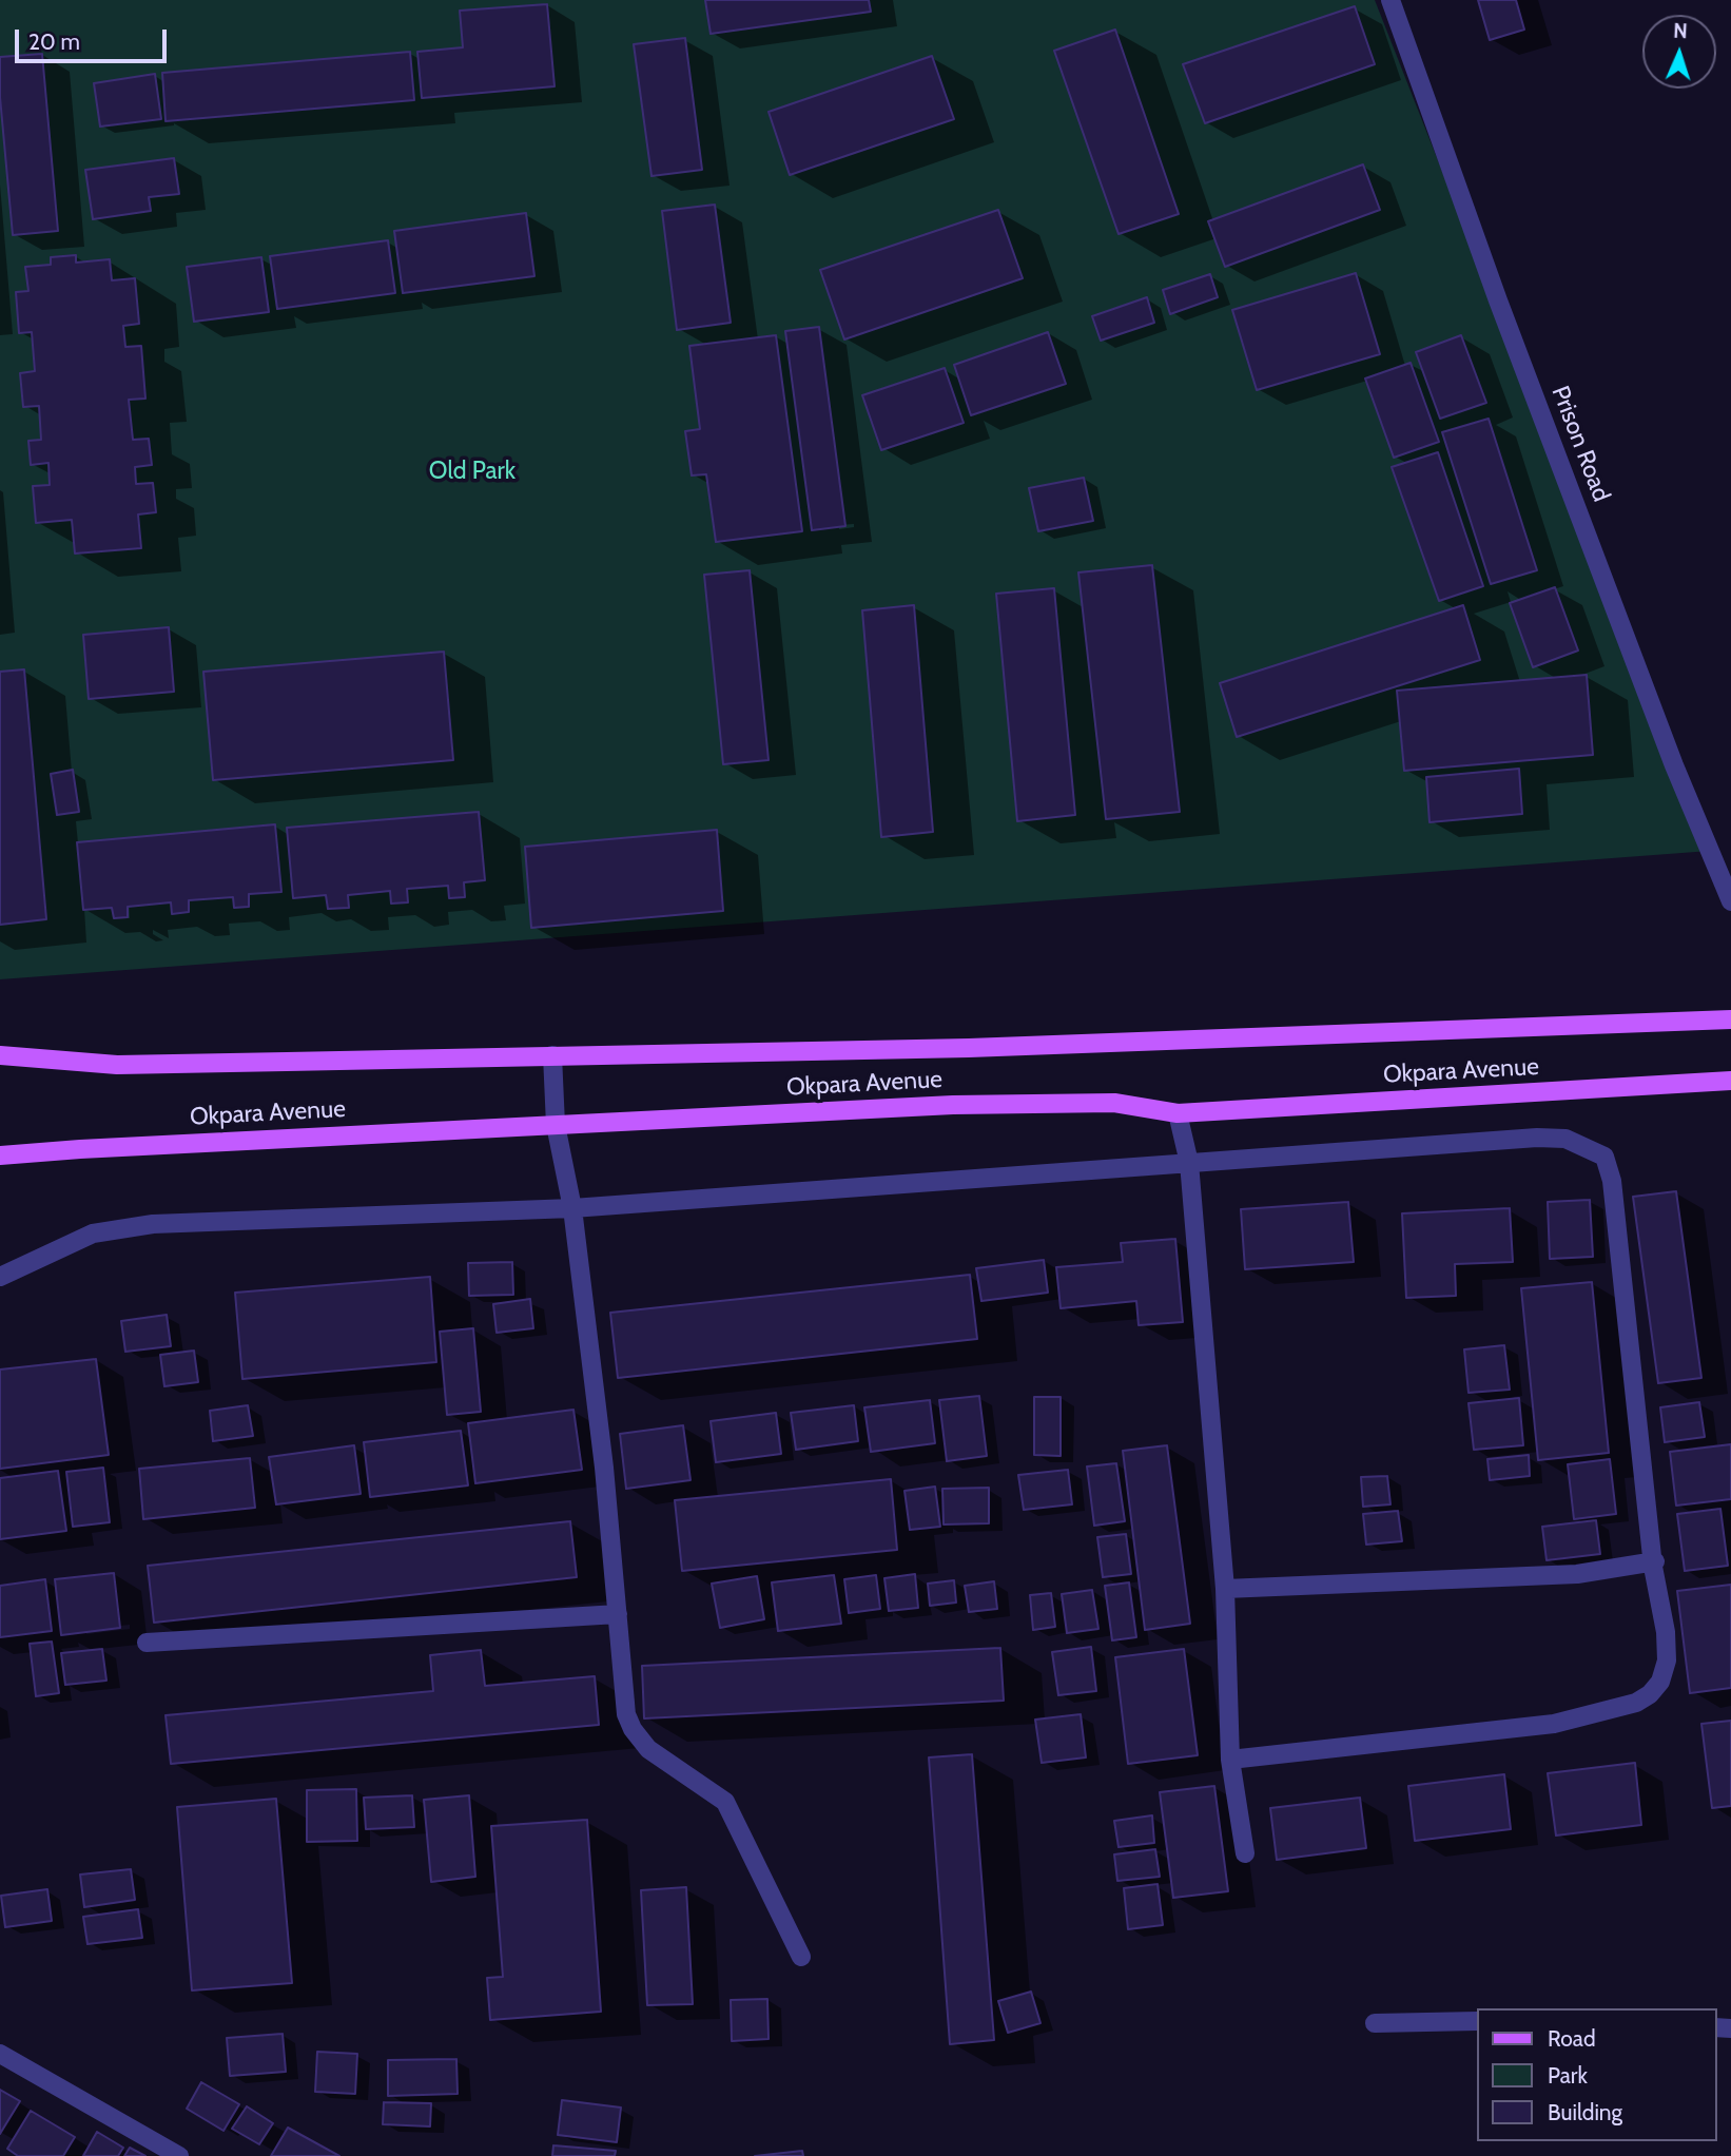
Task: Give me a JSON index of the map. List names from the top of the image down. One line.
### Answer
{"streets":{"main road":["Okpara Avenue"],"street":["Prison Road"]},"parks":["Old Park"],"legend":["Road","Park","Building"],"scale_bar":"20 m","north":"top"}
